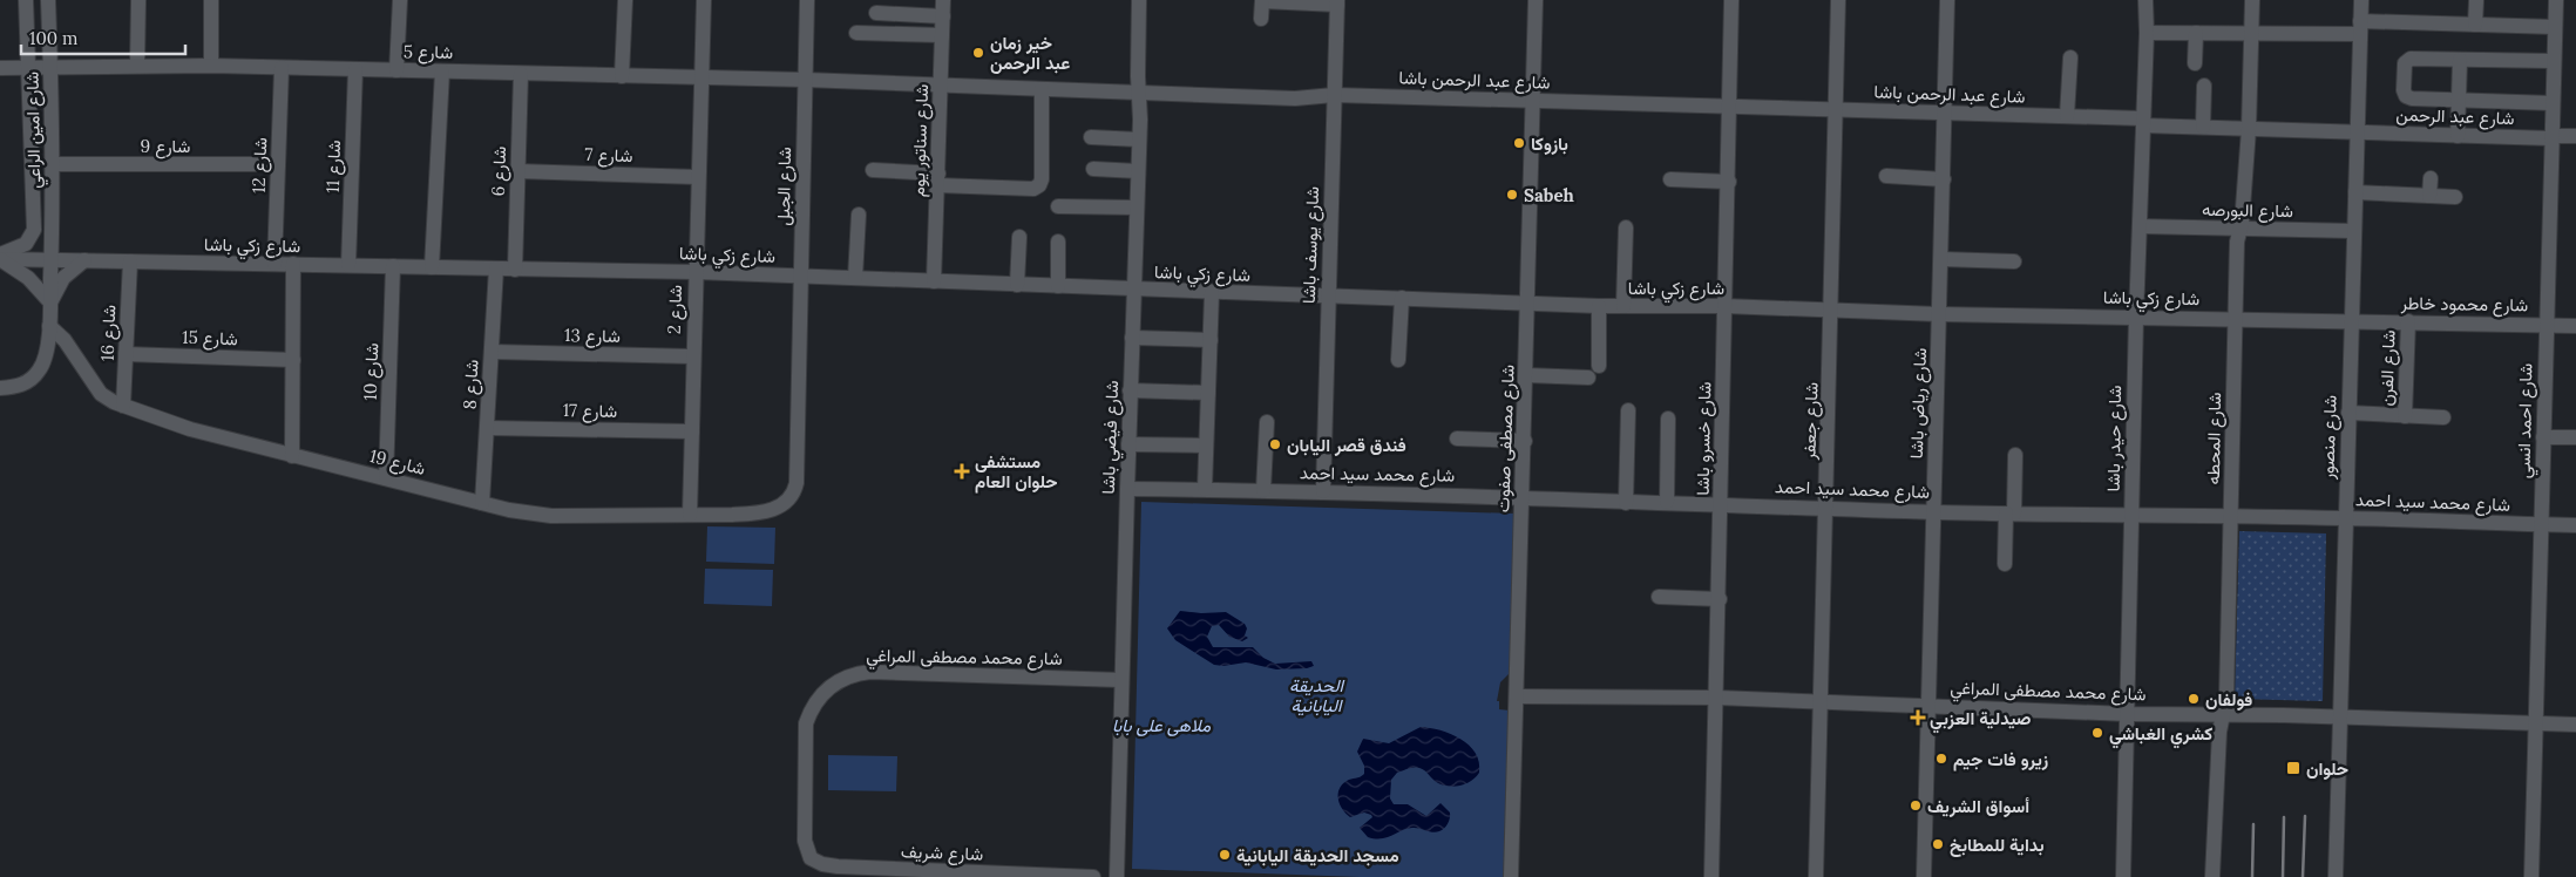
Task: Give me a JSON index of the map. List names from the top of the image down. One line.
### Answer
{"streets":{"street":["شارع 5","شارع عبد الرحمن باشا","شارع عبد الرحمن","شارع امين الراعي","شارع سناتور يوم","شارع 9","شارع 7","شارع 12","شارع 11","شارع 6","شارع الجبل","شارع البورصه","شارع زكي باشا","شارع يوسف باشا","شارع محمود خاطر","شارع 2","شارع 16","شارع 13","شارع 15","شارع الفرن","شارع 10","شارع 8","شارع رياض باشا","شارع 17","شارع جعفر","شارع احمد انسي","شارع فيضي باشا","شارع منصور","شارع مصطفى صفوت","شارع خسرو باشا","شارع حيدر باشا","شارع المحطه","شارع 19","شارع محمد سيد احمد","شارع محمد مصطفى المراغي","شارع شريف"]},"crossings":[["شارع 5","شارع عبد الرحمن باشا"],["شارع 5","شارع امين الراعي"],["شارع 5","شارع 12"],["شارع 5","شارع 11"],["شارع 5","شارع 6"],["شارع 5","شارع الجبل"],["شارع 5","شارع 2"],["شارع عبد الرحمن باشا","شارع عبد الرحمن"],["شارع عبد الرحمن باشا","شارع سناتور يوم"],["شارع عبد الرحمن باشا","شارع الجبل"],["شارع عبد الرحمن باشا","شارع يوسف باشا"],["شارع عبد الرحمن باشا","شارع رياض باشا"],["شارع عبد الرحمن باشا","شارع جعفر"],["شارع عبد الرحمن باشا","شارع فيضي باشا"],["شارع عبد الرحمن باشا","شارع منصور"],["شارع عبد الرحمن باشا","شارع مصطفى صفوت"],["شارع عبد الرحمن باشا","شارع خسرو باشا"],["شارع عبد الرحمن باشا","شارع حيدر باشا"],["شارع عبد الرحمن باشا","شارع المحطه"],["شارع عبد الرحمن","شارع احمد انسي"],["شارع عبد الرحمن","شارع منصور"],["شارع امين الراعي","شارع 9"],["شارع امين الراعي","شارع زكي باشا"],["شارع امين الراعي","شارع 19"],["شارع سناتور يوم","شارع زكي باشا"],["شارع 9","شارع 12"],["شارع 7","شارع 6"],["شارع 7","شارع 2"],["شارع 12","شارع زكي باشا"],["شارع 11","شارع زكي باشا"],["شارع 6","شارع زكي باشا"],["شارع الجبل","شارع زكي باشا"],["شارع الجبل","شارع 19"],["شارع البورصه","شارع منصور"],["شارع البورصه","شارع حيدر باشا"],["شارع البورصه","شارع المحطه"],["شارع زكي باشا","شارع يوسف باشا"],["شارع زكي باشا","شارع محمود خاطر"],["شارع زكي باشا","شارع 2"],["شارع زكي باشا","شارع 16"],["شارع زكي باشا","شارع 10"],["شارع زكي باشا","شارع 8"],["شارع زكي باشا","شارع رياض باشا"],["شارع زكي باشا","شارع جعفر"],["شارع زكي باشا","شارع فيضي باشا"],["شارع زكي باشا","شارع منصور"],["شارع زكي باشا","شارع مصطفى صفوت"],["شارع زكي باشا","شارع خسرو باشا"],["شارع زكي باشا","شارع حيدر باشا"],["شارع زكي باشا","شارع المحطه"],["شارع يوسف باشا","شارع محمد سيد احمد"],["شارع محمود خاطر","شارع الفرن"],["شارع محمود خاطر","شارع احمد انسي"],["شارع محمود خاطر","شارع منصور"],["شارع 2","شارع 13"],["شارع 2","شارع 17"],["شارع 2","شارع 19"],["شارع 16","شارع 15"],["شارع 16","شارع 19"],["شارع 13","شارع 8"],["شارع الفرن","شارع منصور"],["شارع 10","شارع 19"],["شارع 8","شارع 17"],["شارع 8","شارع 19"],["شارع رياض باشا","شارع محمد سيد احمد"],["شارع رياض باشا","شارع محمد مصطفى المراغي"],["شارع جعفر","شارع محمد سيد احمد"],["شارع جعفر","شارع محمد مصطفى المراغي"],["شارع احمد انسي","شارع محمد سيد احمد"],["شارع احمد انسي","شارع محمد مصطفى المراغي"],["شارع فيضي باشا","شارع محمد سيد احمد"],["شارع فيضي باشا","شارع محمد مصطفى المراغي"],["شارع منصور","شارع محمد سيد احمد"],["شارع منصور","شارع محمد مصطفى المراغي"],["شارع مصطفى صفوت","شارع محمد سيد احمد"],["شارع مصطفى صفوت","شارع محمد مصطفى المراغي"],["شارع خسرو باشا","شارع محمد سيد احمد"],["شارع خسرو باشا","شارع محمد مصطفى المراغي"],["شارع حيدر باشا","شارع محمد سيد احمد"],["شارع حيدر باشا","شارع محمد مصطفى المراغي"],["شارع المحطه","شارع محمد سيد احمد"],["شارع المحطه","شارع محمد مصطفى المراغي"],["شارع محمد مصطفى المراغي","شارع شريف"]],"parks":["الحديقة اليابانية","ملاهى على بابا"],"places":{"other":["خير زمان عبد الرحمن","بازوكا","Sabeh","فندق قصر اليابان","فولفان","كشري الغباشي","زيرو فات جيم","أسواق الشريف","بداية للمطابخ","مسجد الحديقة اليابانية"],"health":["مستشفى حلوان العام","صيدلية العزبي"],"transit":["حلوان"]},"scale_bar":"100 m"}
